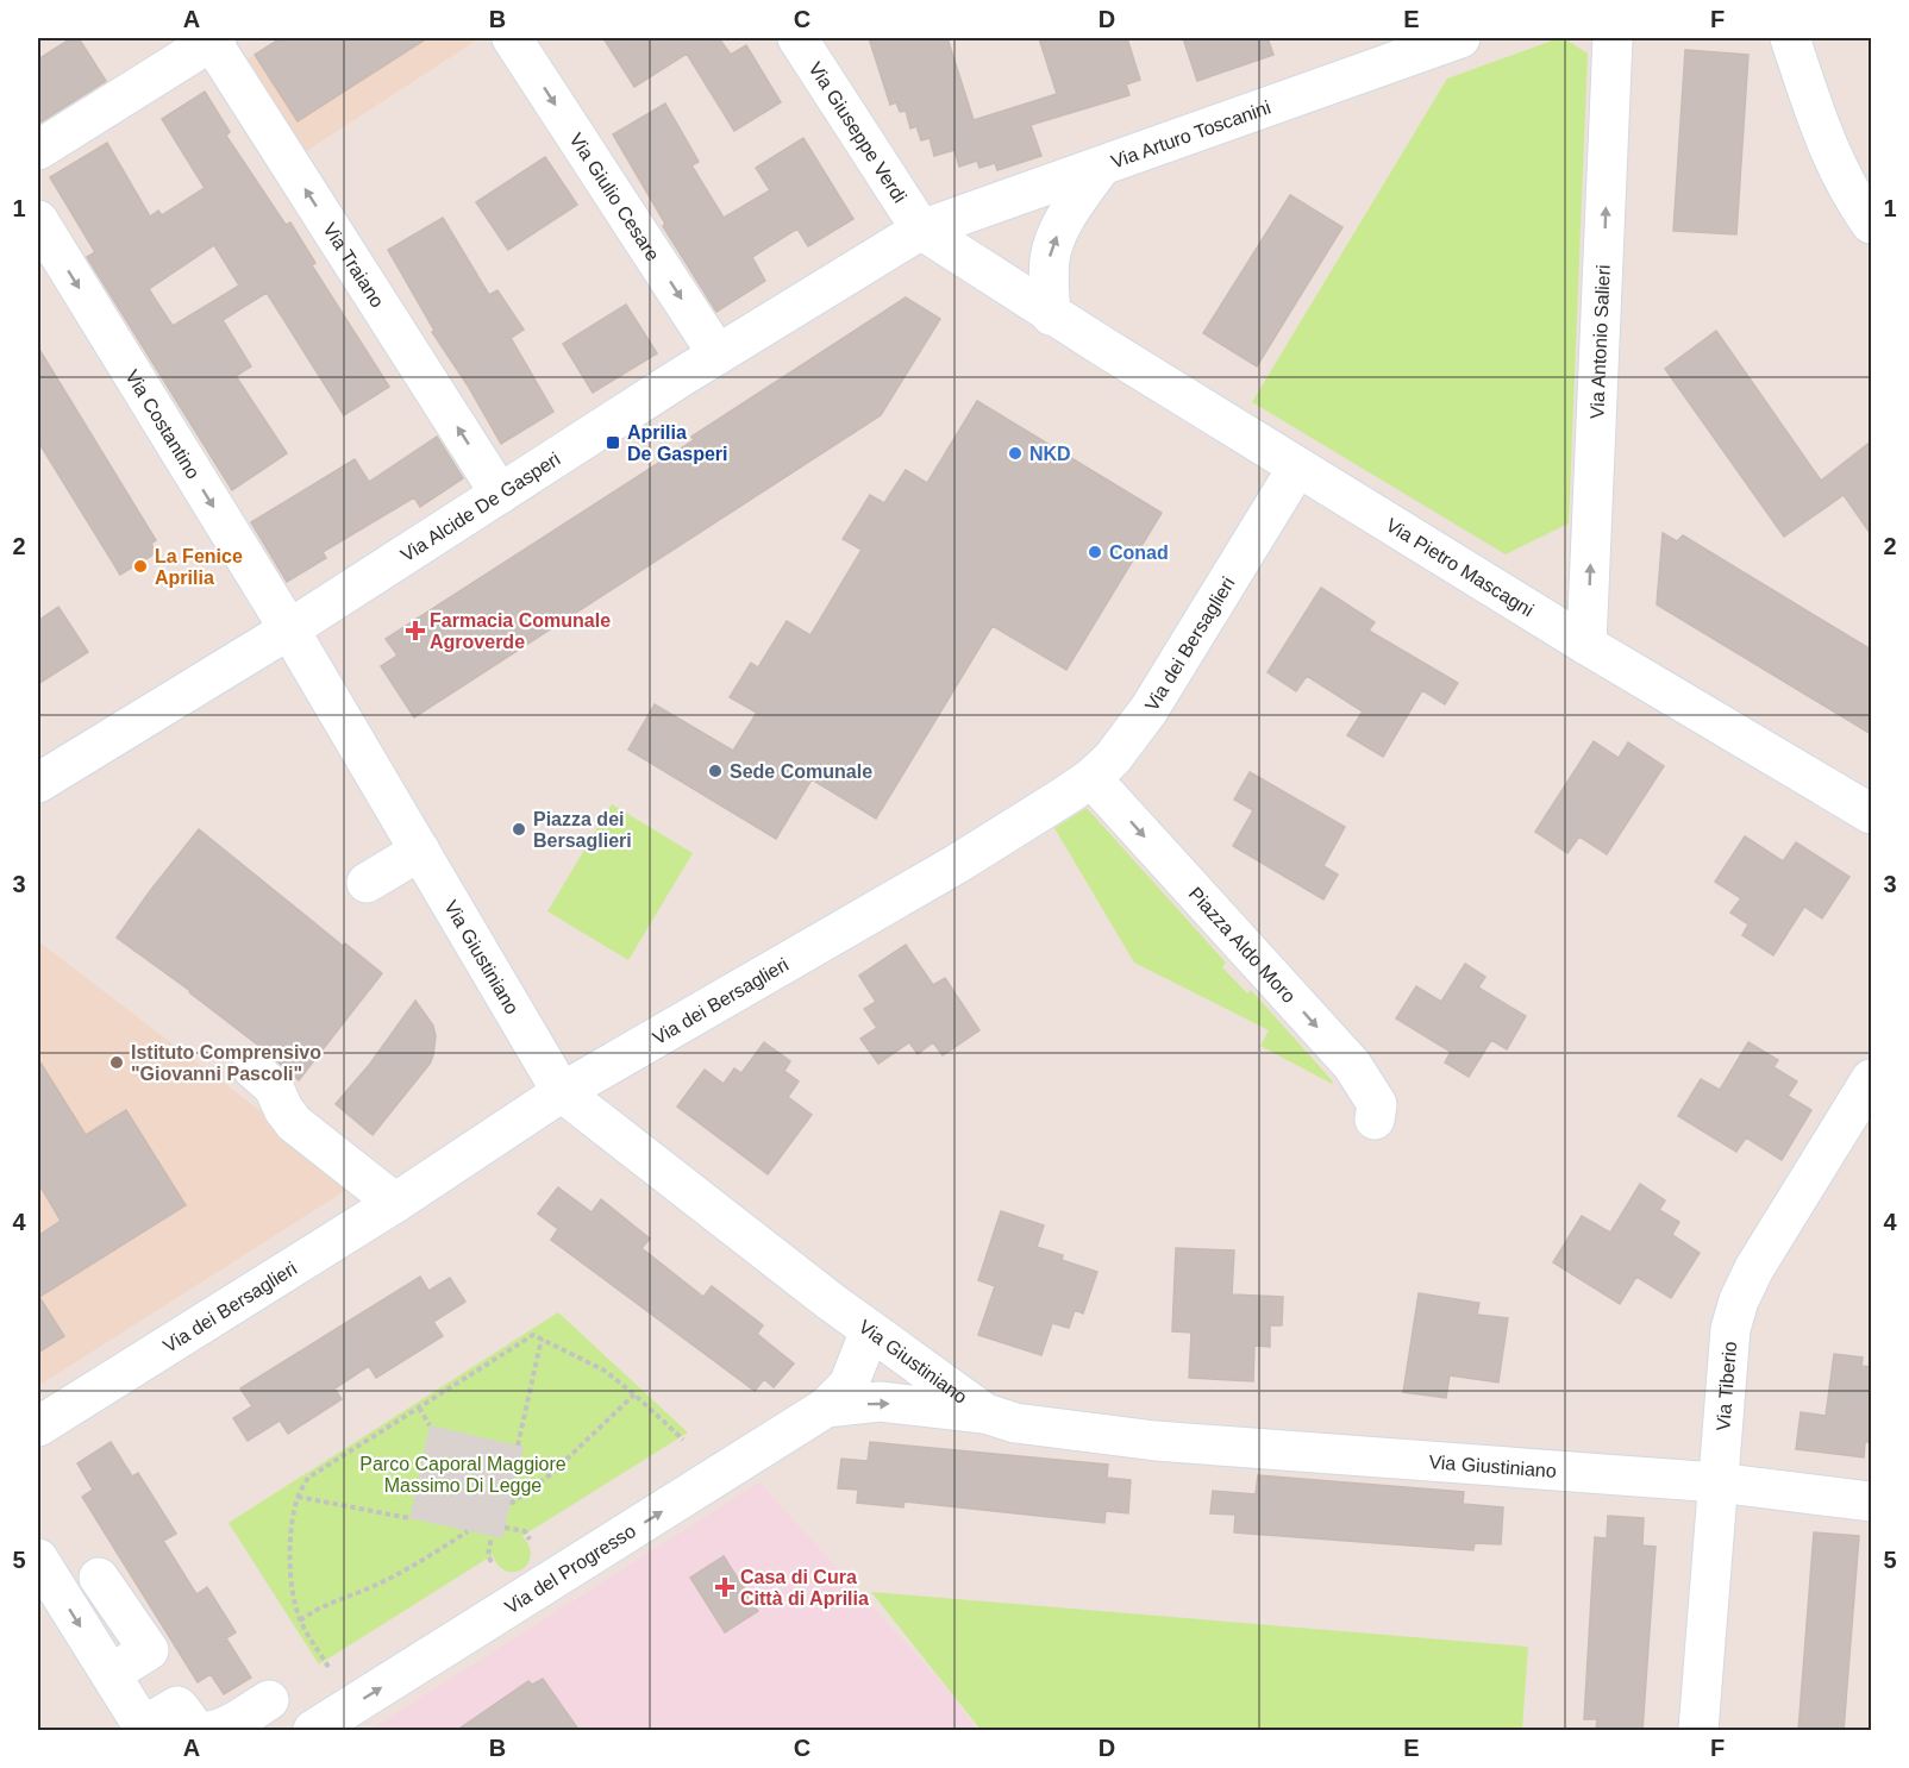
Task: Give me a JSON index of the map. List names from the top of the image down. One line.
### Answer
{"streets":{"street":["Via Giuseppe Verdi","Via Arturo Toscanini","Via Giulio Cesare","Via Traiano","Via Antonio Salieri","Via Costantino","Via Alcide De Gasperi","Via Pietro Mascagni","Via dei Bersaglieri","Piazza Aldo Moro","Via Giustiniano","Via Tiberio","Via del Progresso"]},"crossings":[["Via Giuseppe Verdi","Via Arturo Toscanini"],["Via Giuseppe Verdi","Via Alcide De Gasperi"],["Via Giuseppe Verdi","Via Pietro Mascagni"],["Via Arturo Toscanini","Via Alcide De Gasperi"],["Via Arturo Toscanini","Via Pietro Mascagni"],["Via Giulio Cesare","Via Alcide De Gasperi"],["Via Traiano","Via Alcide De Gasperi"],["Via Antonio Salieri","Via Pietro Mascagni"],["Via Costantino","Via Alcide De Gasperi"],["Via Costantino","Via Giustiniano"],["Via Alcide De Gasperi","Via Pietro Mascagni"],["Via Alcide De Gasperi","Via Giustiniano"],["Via Pietro Mascagni","Via dei Bersaglieri"],["Via dei Bersaglieri","Piazza Aldo Moro"],["Via dei Bersaglieri","Via Giustiniano"],["Via Giustiniano","Via Tiberio"],["Via Giustiniano","Via del Progresso"]],"one_way":["Via Giulio Cesare","Via Traiano","Via Antonio Salieri","Via Costantino","Piazza Aldo Moro","Via del Progresso"],"parks":["Parco Caporal Maggiore Massimo Di Legge"],"places":{"transit":["Aprilia De Gasperi"],"other":["NKD","Conad","La Fenice Aprilia","Sede Comunale","Piazza dei Bersaglieri","Istituto Comprensivo \"Giovanni Pascoli\""],"health":["Farmacia Comunale Agroverde","Casa di Cura Città di Aprilia"]},"grid":{"columns":["A","B","C","D","E","F"],"rows":["1","2","3","4","5"]}}
